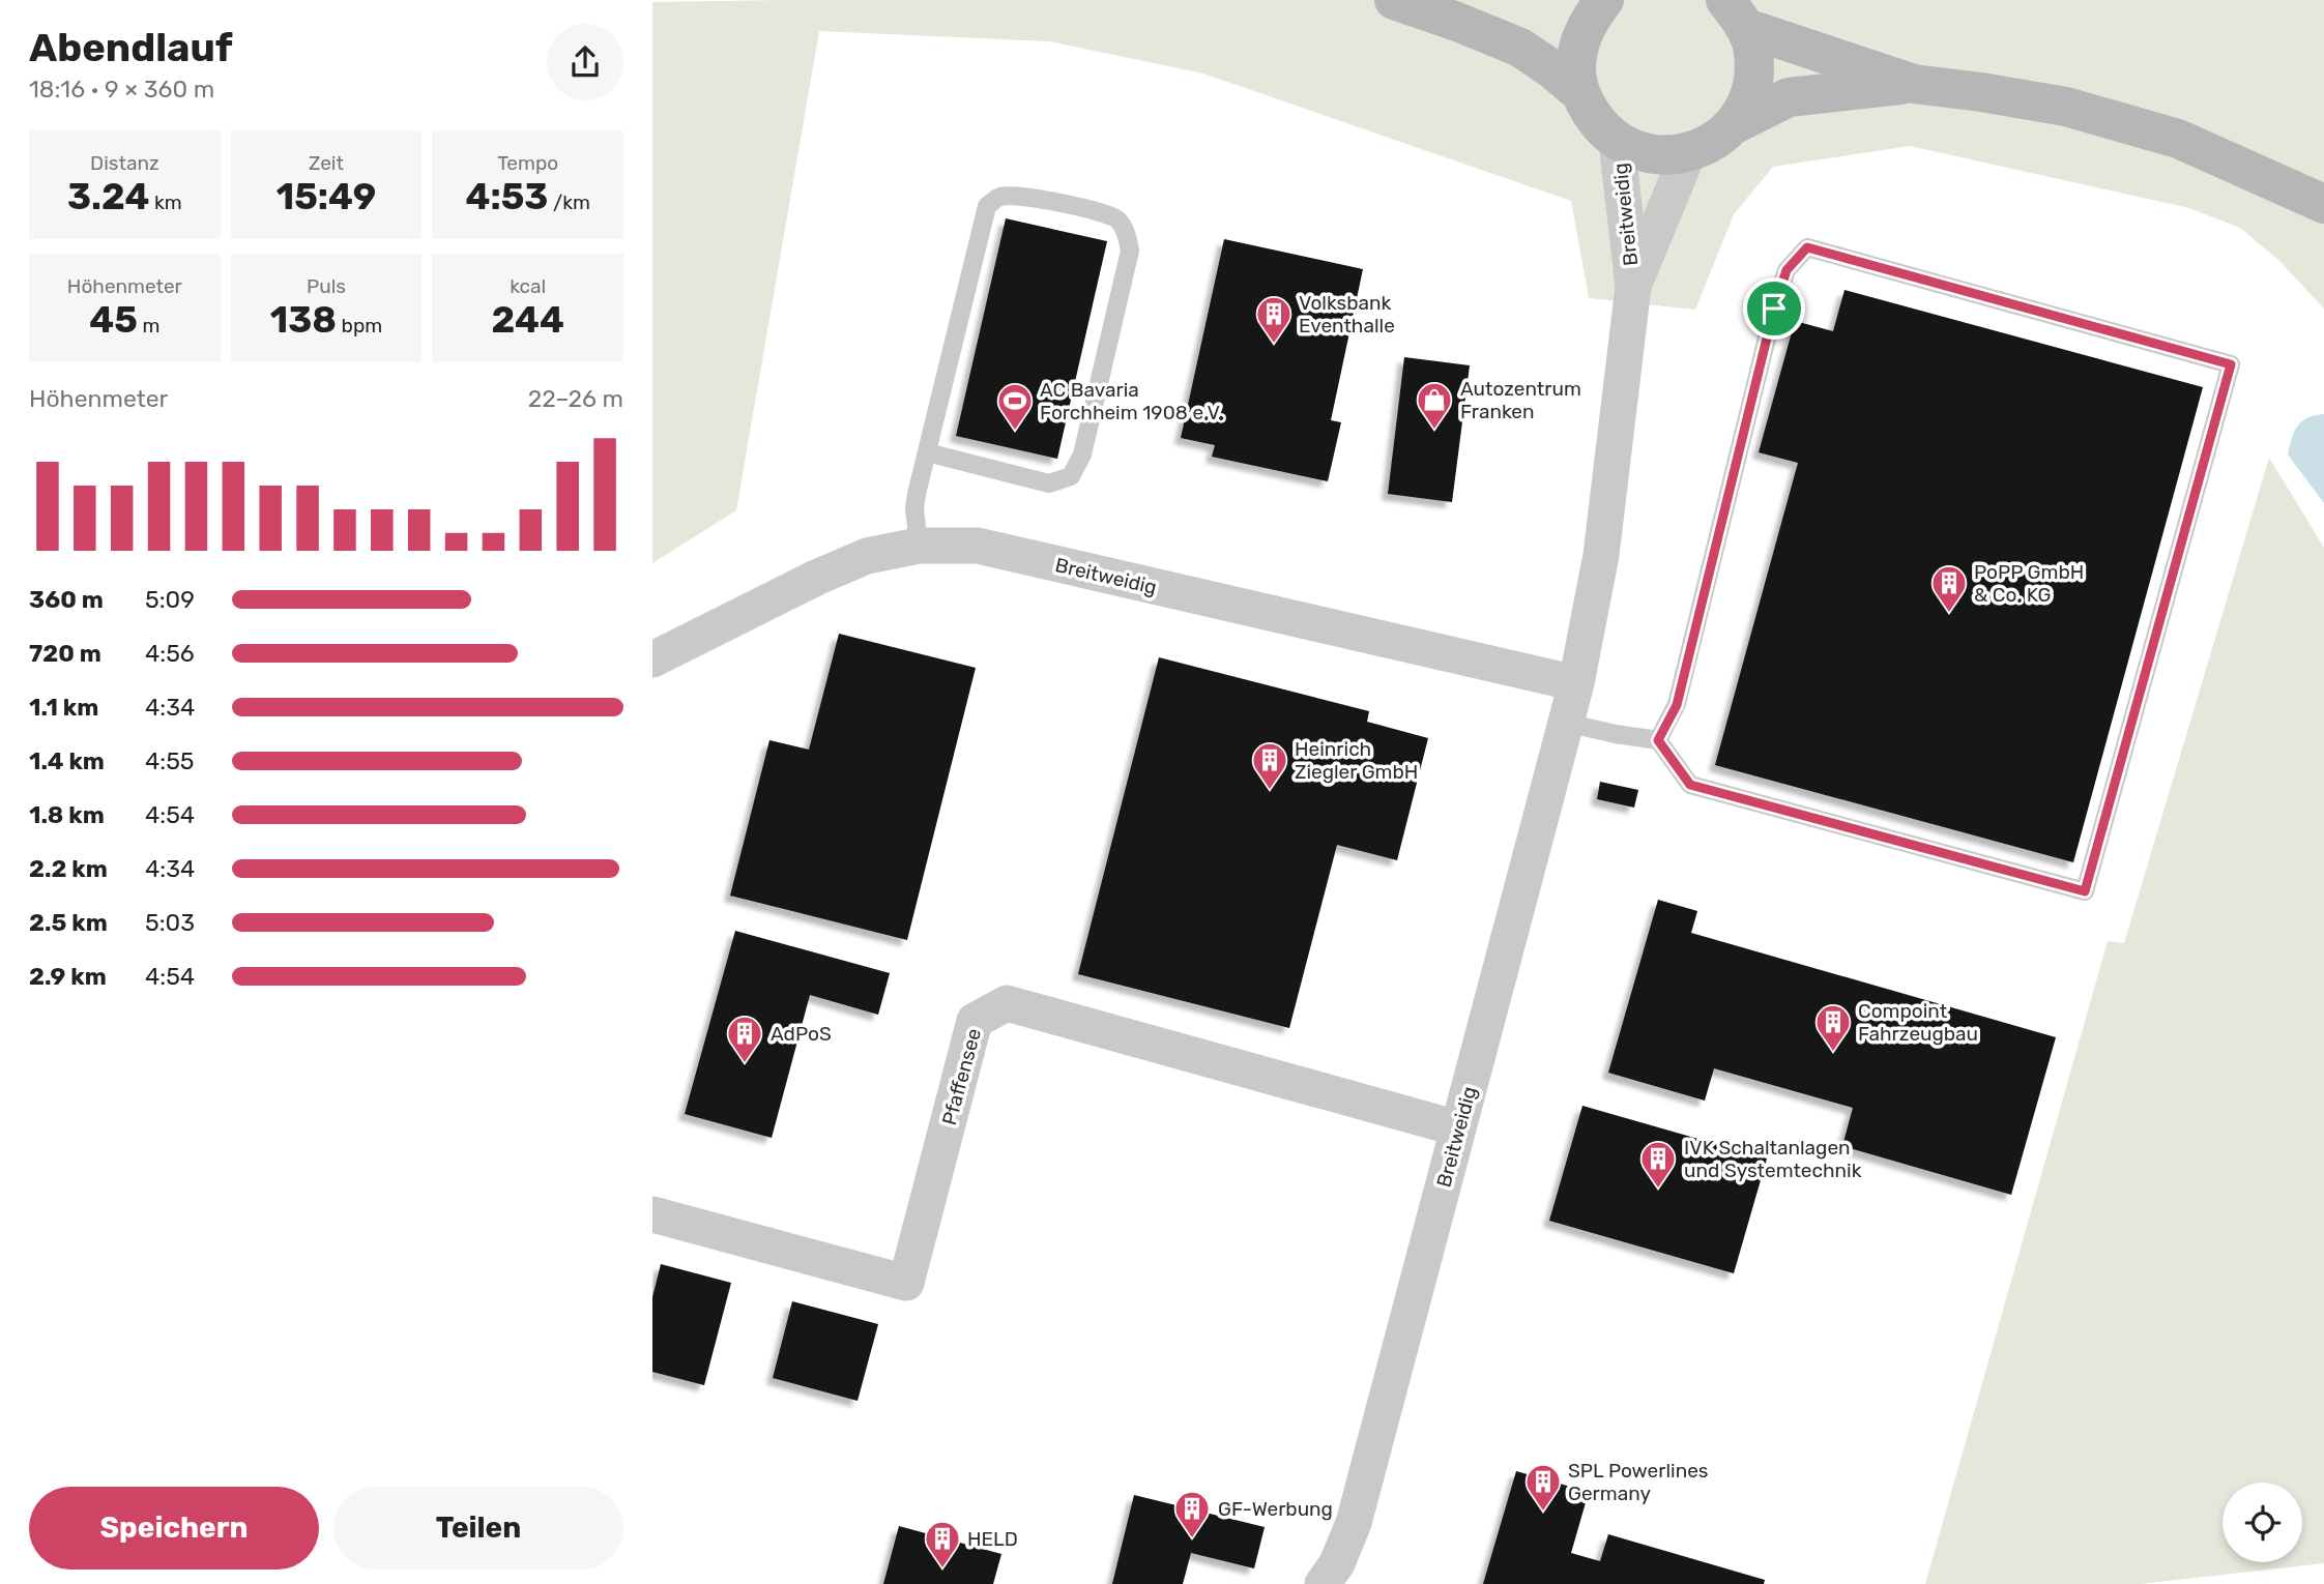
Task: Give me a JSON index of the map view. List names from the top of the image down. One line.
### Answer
{"streets":{"street":["Breitweidig","Pfaffensee"]},"crossings":[["Breitweidig","Pfaffensee"]],"places":{"building":["Volksbank Eventhalle","PoPP GmbH & Co. KG","Heinrich Ziegler GmbH","Compoint Fahrzeugbau","AdPoS","IVK Schaltanlagen und Systemtechnik","SPL Powerlines Germany","GF-Werbung","HELD"],"shop":["Autozentrum Franken"],"sports":["AC Bavaria Forchheim 1908 e.V."]},"page":{"heading":["Abendlauf","18:16 · 9 × 360 m"],"stats":[["Distanz","3.24 km"],["Zeit","15:49"],["Tempo","4:53 /km"],["Höhenmeter","45 m"],["Puls","138 bpm"],["kcal","244"]],"chart":["Höhenmeter","22–26 m"],"list":[{"name":"360 m","note":"5:09"},{"name":"720 m","note":"4:56"},{"name":"1.1 km","note":"4:34"},{"name":"1.4 km","note":"4:55"},{"name":"1.8 km","note":"4:54"},{"name":"2.2 km","note":"4:34"},{"name":"2.5 km","note":"5:03"},{"name":"2.9 km","note":"4:54"}],"buttons":["Speichern","Teilen"]}}
